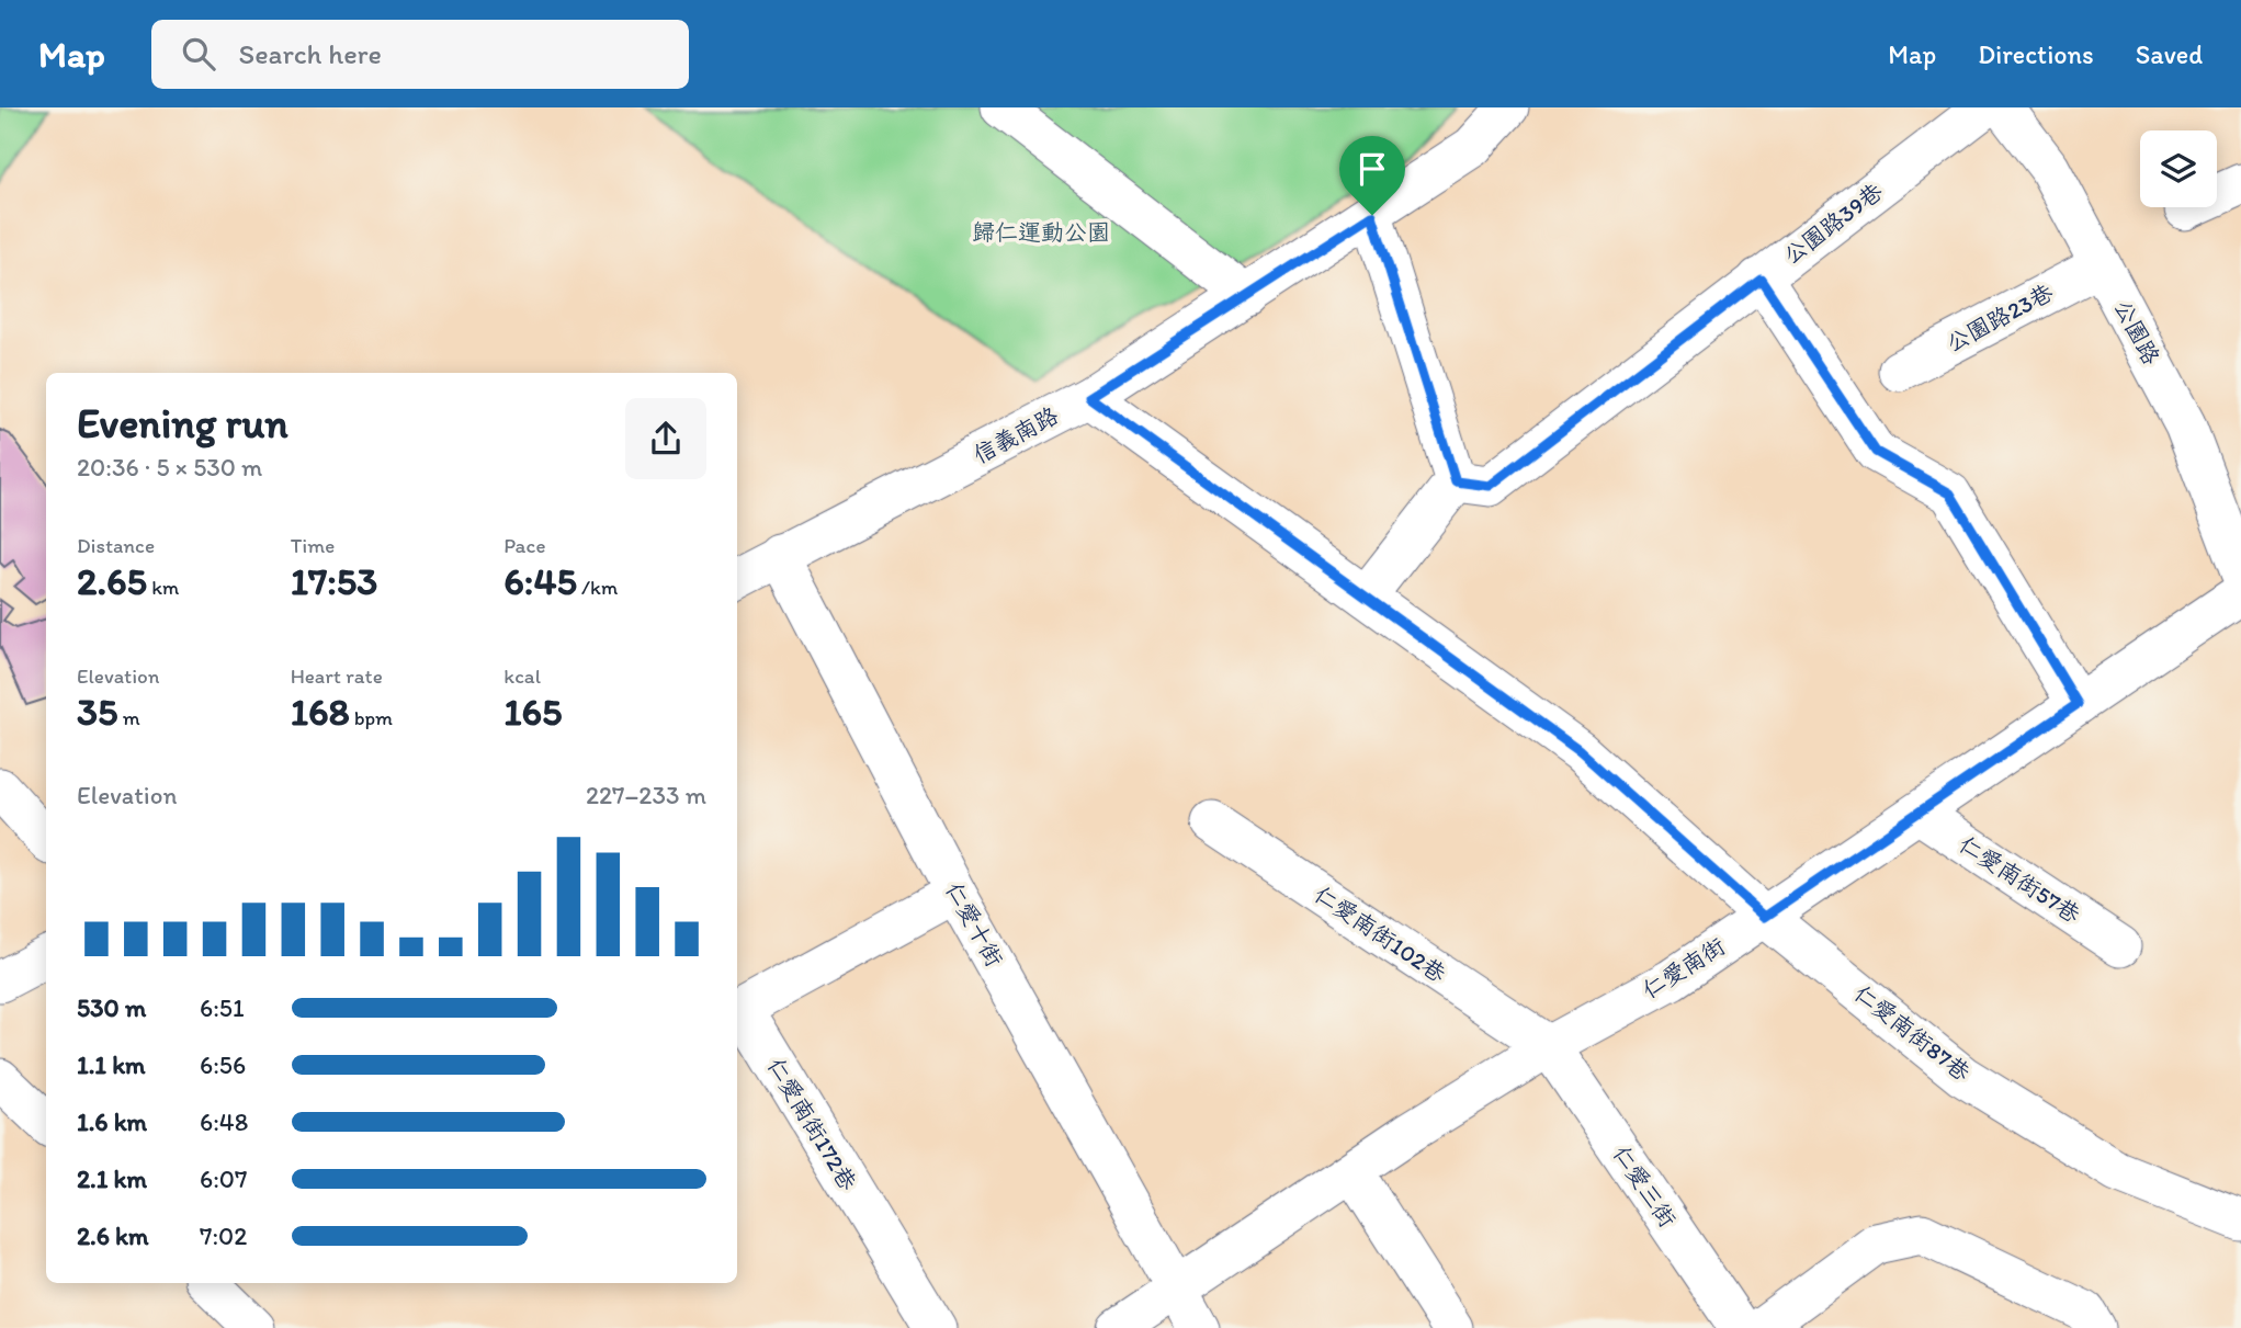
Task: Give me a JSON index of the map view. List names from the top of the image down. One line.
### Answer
{"streets":{"street":["公園路39巷","公園路23巷","公園路","信義南路","仁愛南街57巷","仁愛十街","仁愛南街102巷","仁愛南街","仁愛南街87巷","仁愛南街172巷","仁愛三街"]},"crossings":[["公園路23巷","公園路"],["信義南路","仁愛十街"],["信義南路","仁愛南街87巷"],["仁愛南街57巷","仁愛南街"],["仁愛十街","仁愛南街"],["仁愛十街","仁愛南街172巷"],["仁愛南街102巷","仁愛南街"],["仁愛南街102巷","仁愛三街"],["仁愛南街","仁愛南街87巷"],["仁愛南街","仁愛三街"]],"parks":["歸仁運動公園"],"page":{"header":"Map","search":"Search here","nav":["Map","Directions","Saved"],"heading":["Evening run","20:36 · 5 × 530 m"],"stats":[["Distance","2.65 km"],["Time","17:53"],["Pace","6:45 /km"],["Elevation","35 m"],["Heart rate","168 bpm"],["kcal","165"]],"chart":["Elevation","227–233 m"],"list":[{"name":"530 m","note":"6:51"},{"name":"1.1 km","note":"6:56"},{"name":"1.6 km","note":"6:48"},{"name":"2.1 km","note":"6:07"},{"name":"2.6 km","note":"7:02"}]}}
